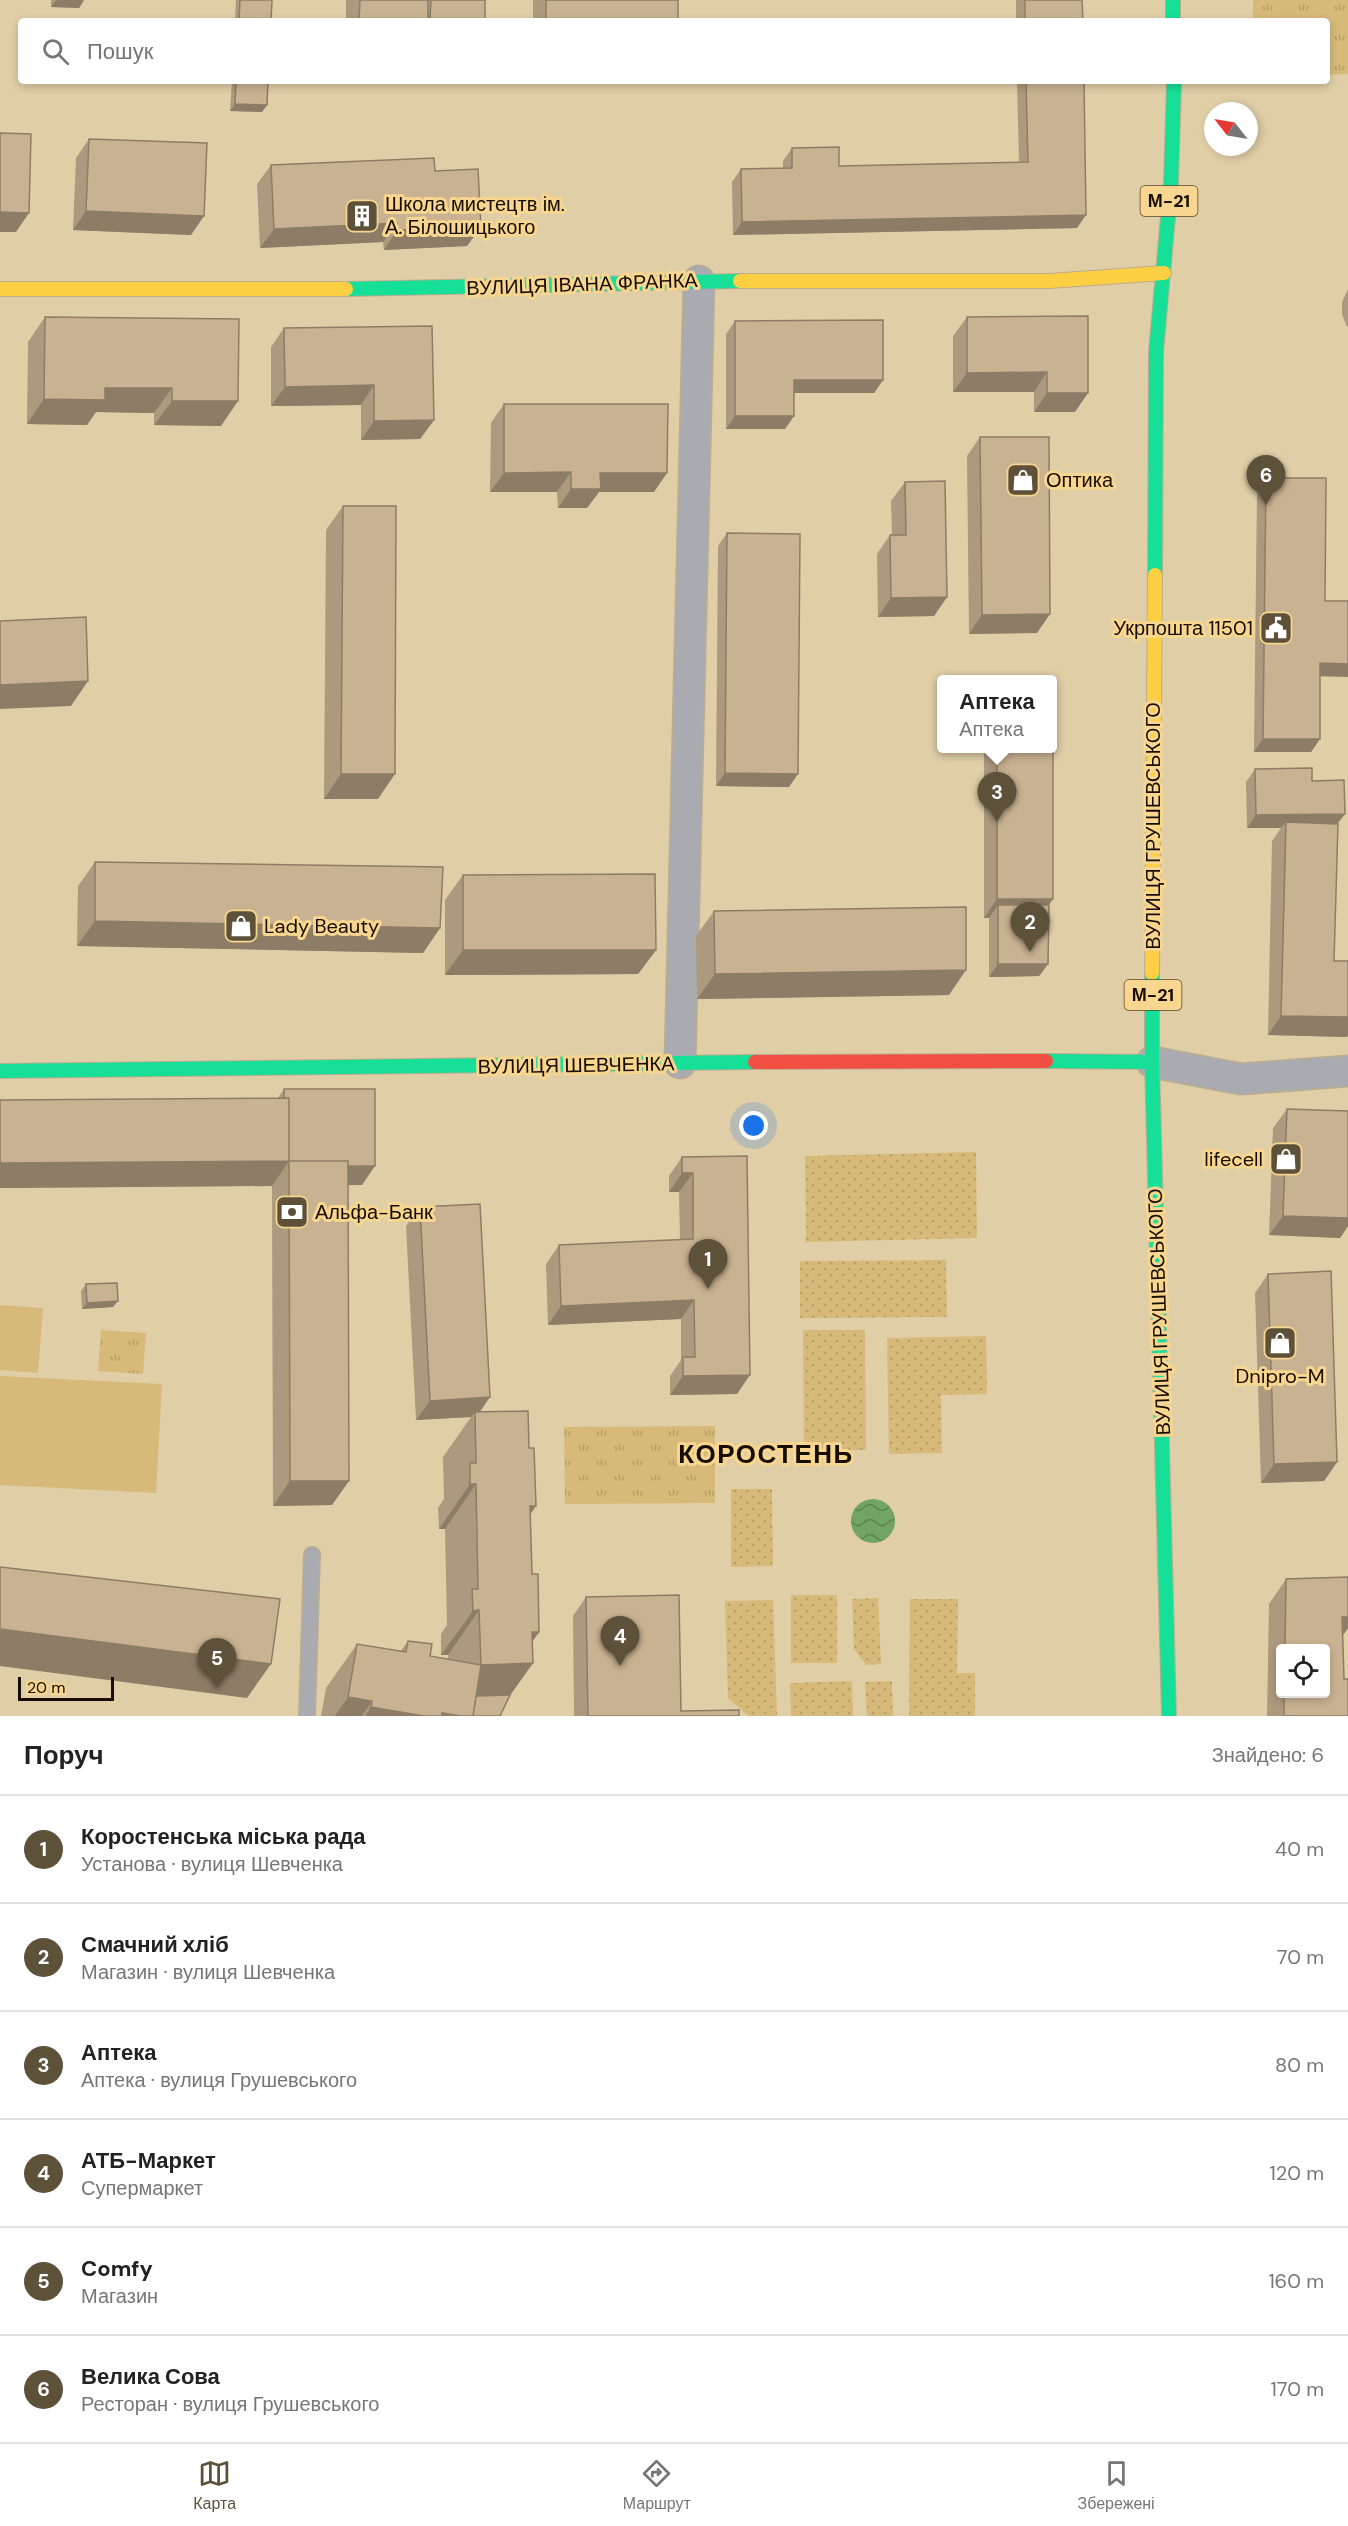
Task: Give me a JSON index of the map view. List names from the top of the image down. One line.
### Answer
{"streets":{"main road":["М-21","ВУЛИЦЯ ІВАНА ФРАНКА","ВУЛИЦЯ ГРУШЕВСЬКОГО","ВУЛИЦЯ ШЕВЧЕНКА"]},"crossings":[["ВУЛИЦЯ ІВАНА ФРАНКА","ВУЛИЦЯ ГРУШЕВСЬКОГО"],["ВУЛИЦЯ ГРУШЕВСЬКОГО","ВУЛИЦЯ ШЕВЧЕНКА"]],"districts":["КОРОСТЕНЬ"],"places":{"building":["Школа мистецтв ім. А. Білошицького"],"shop":["Оптика","Lady Beauty","lifecell","Dnipro-M"],"public building":["Укрпошта 11501"],"bank":["Альфа-Банк"]},"scale_bar":"20 m","north":"top left","page":{"search":"Пошук","pins":["6","3","2","1","4","5"],"popup":["Аптека","Аптека"],"scale":"20 m","heading":["Поруч","Знайдено: 6"],"list":[{"mark":"1","name":"Коростенська міська рада","note":"Установа · вулиця Шевченка","value":"40 m"},{"mark":"2","name":"Смачний хліб","note":"Магазин · вулиця Шевченка","value":"70 m"},{"mark":"3","name":"Аптека","note":"Аптека · вулиця Грушевського","value":"80 m"},{"mark":"4","name":"АТБ-Маркет","note":"Супермаркет","value":"120 m"},{"mark":"5","name":"Comfy","note":"Магазин","value":"160 m"},{"mark":"6","name":"Велика Сова","note":"Ресторан · вулиця Грушевського","value":"170 m"}],"nav":["Карта","Маршрут","Збережені"]}}
